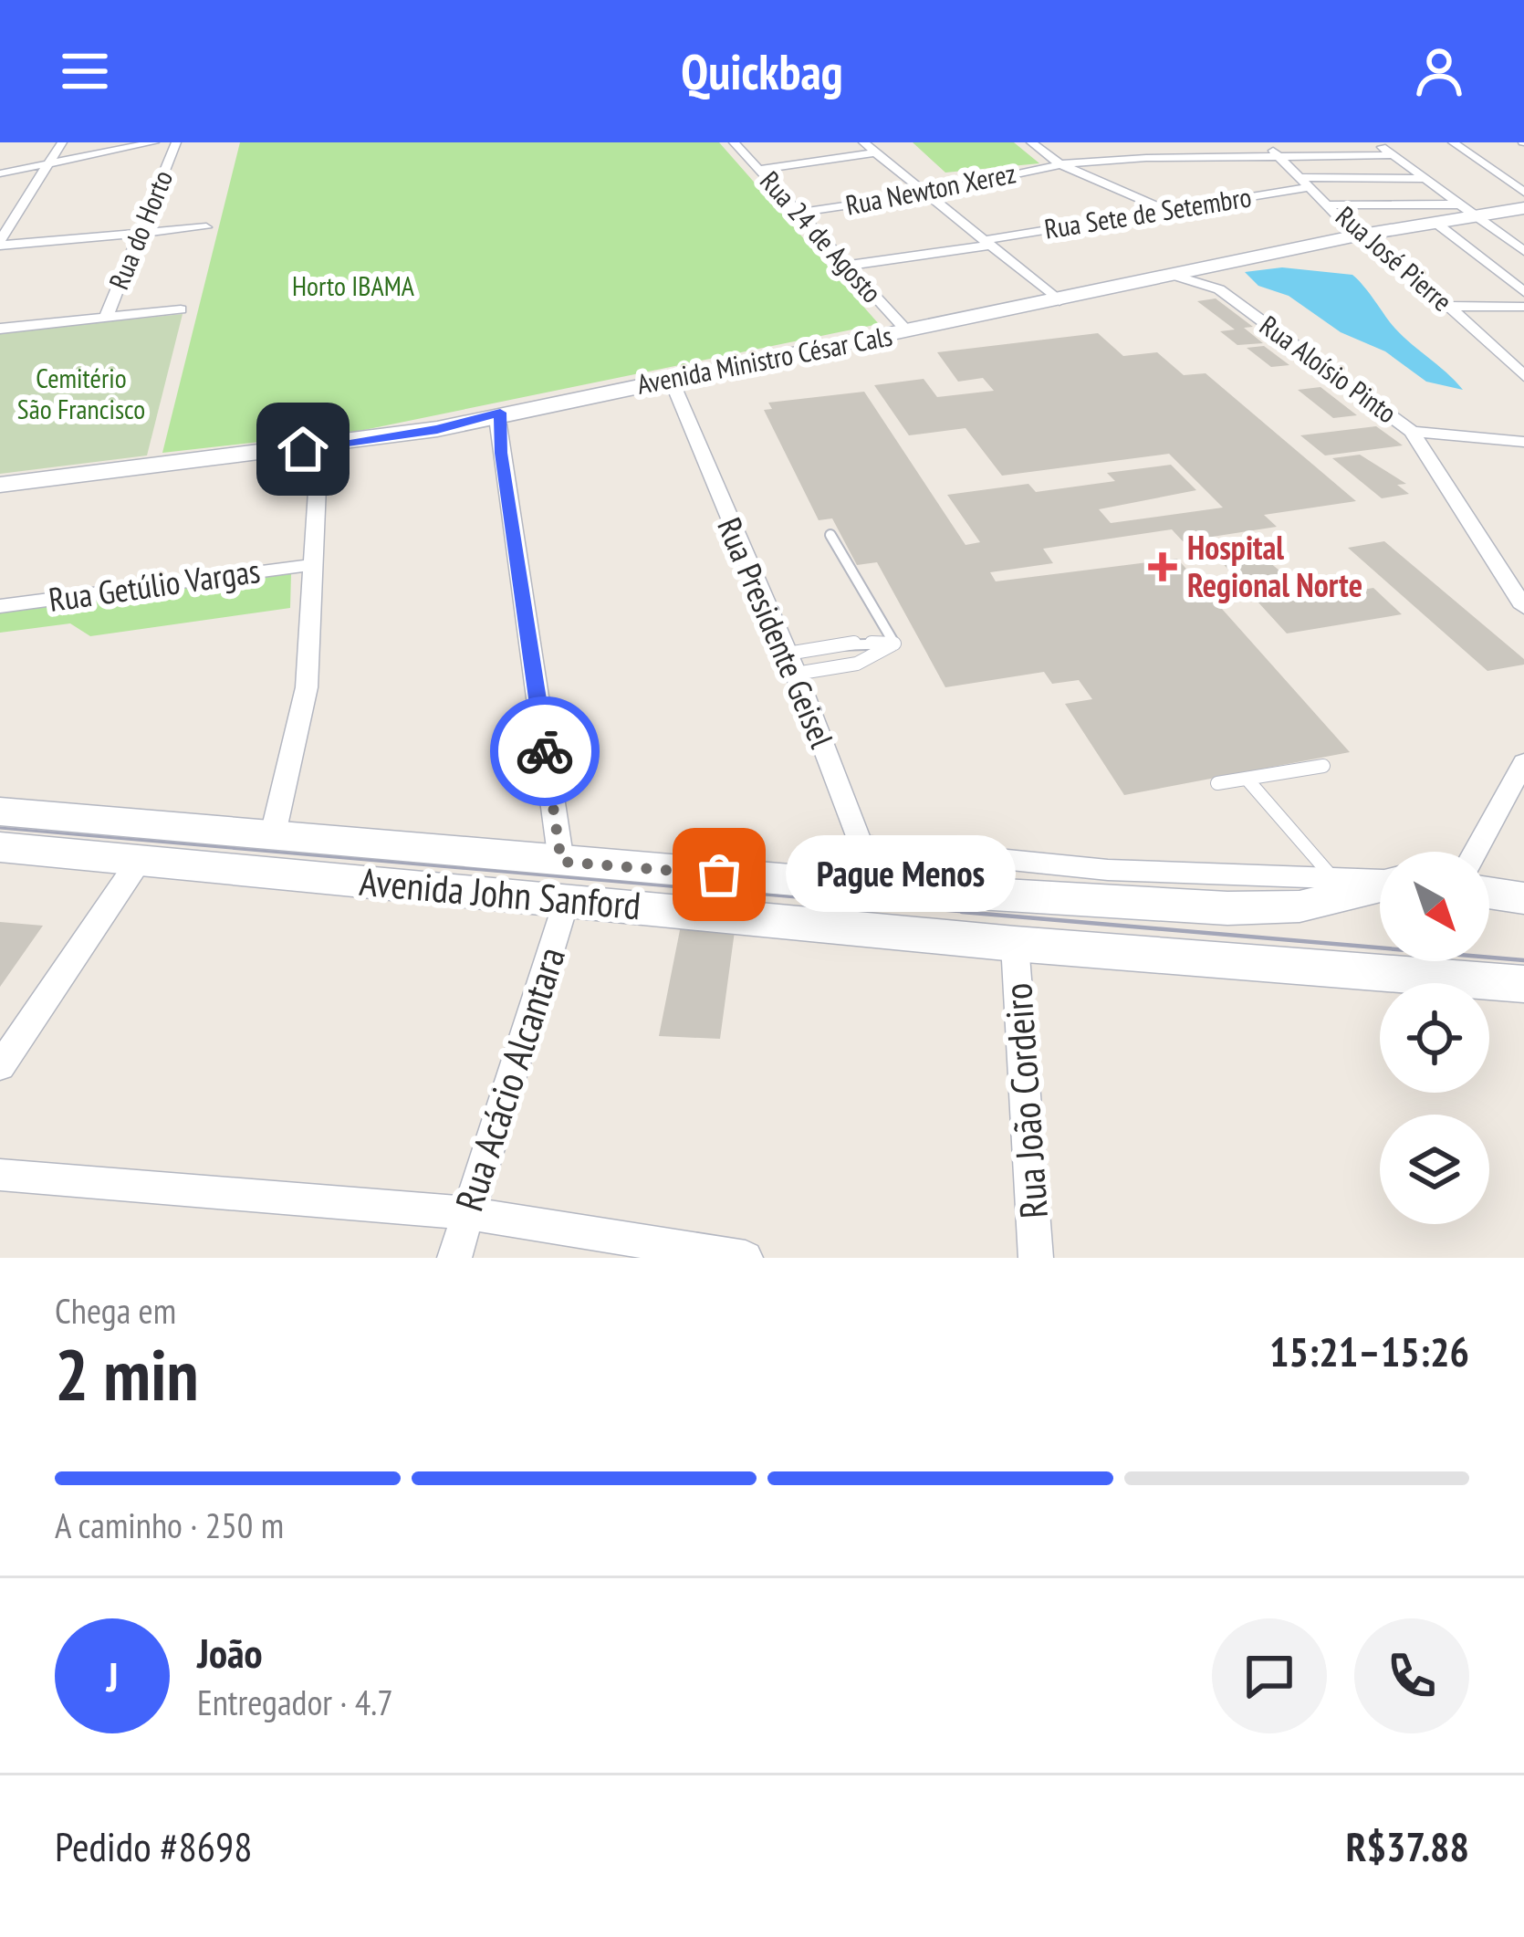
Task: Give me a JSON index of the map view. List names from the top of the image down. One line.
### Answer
{"streets":{"main road":["Avenida Ministro César Cals","Avenida John Sanford"],"street":["Rua Newton Xerez","Rua Sete de Setembro","Rua do Horto","Rua 24 de Agosto","Rua José Pierre","Rua Aloísio Pinto","Rua Getúlio Vargas","Rua Presidente Geisel","Rua Acácio Alcantara","Rua João Cordeiro"]},"crossings":[["Rua Newton Xerez","Rua 24 de Agosto"],["Rua Newton Xerez","Rua José Pierre"],["Rua Sete de Setembro","Rua 24 de Agosto"],["Rua Sete de Setembro","Rua José Pierre"],["Rua 24 de Agosto","Avenida Ministro César Cals"],["Rua José Pierre","Avenida Ministro César Cals"],["Avenida Ministro César Cals","Rua Aloísio Pinto"],["Avenida Ministro César Cals","Rua Presidente Geisel"],["Rua Presidente Geisel","Avenida John Sanford"],["Avenida John Sanford","Rua Acácio Alcantara"],["Avenida John Sanford","Rua João Cordeiro"]],"parks":["Horto IBAMA","Cemitério São Francisco"],"places":{"health":["Hospital Regional Norte"],"other":["Pague Menos"]},"north":"bottom right","page":{"header":"Quickbag","bubble":"Pague Menos","heading":["2 min","Chega em","15:21–15:26"],"panel":["João","Entregador · 4.7","Pedido #8698","R$37.88"],"bar":"A caminho · 250 m","round":"J"}}
